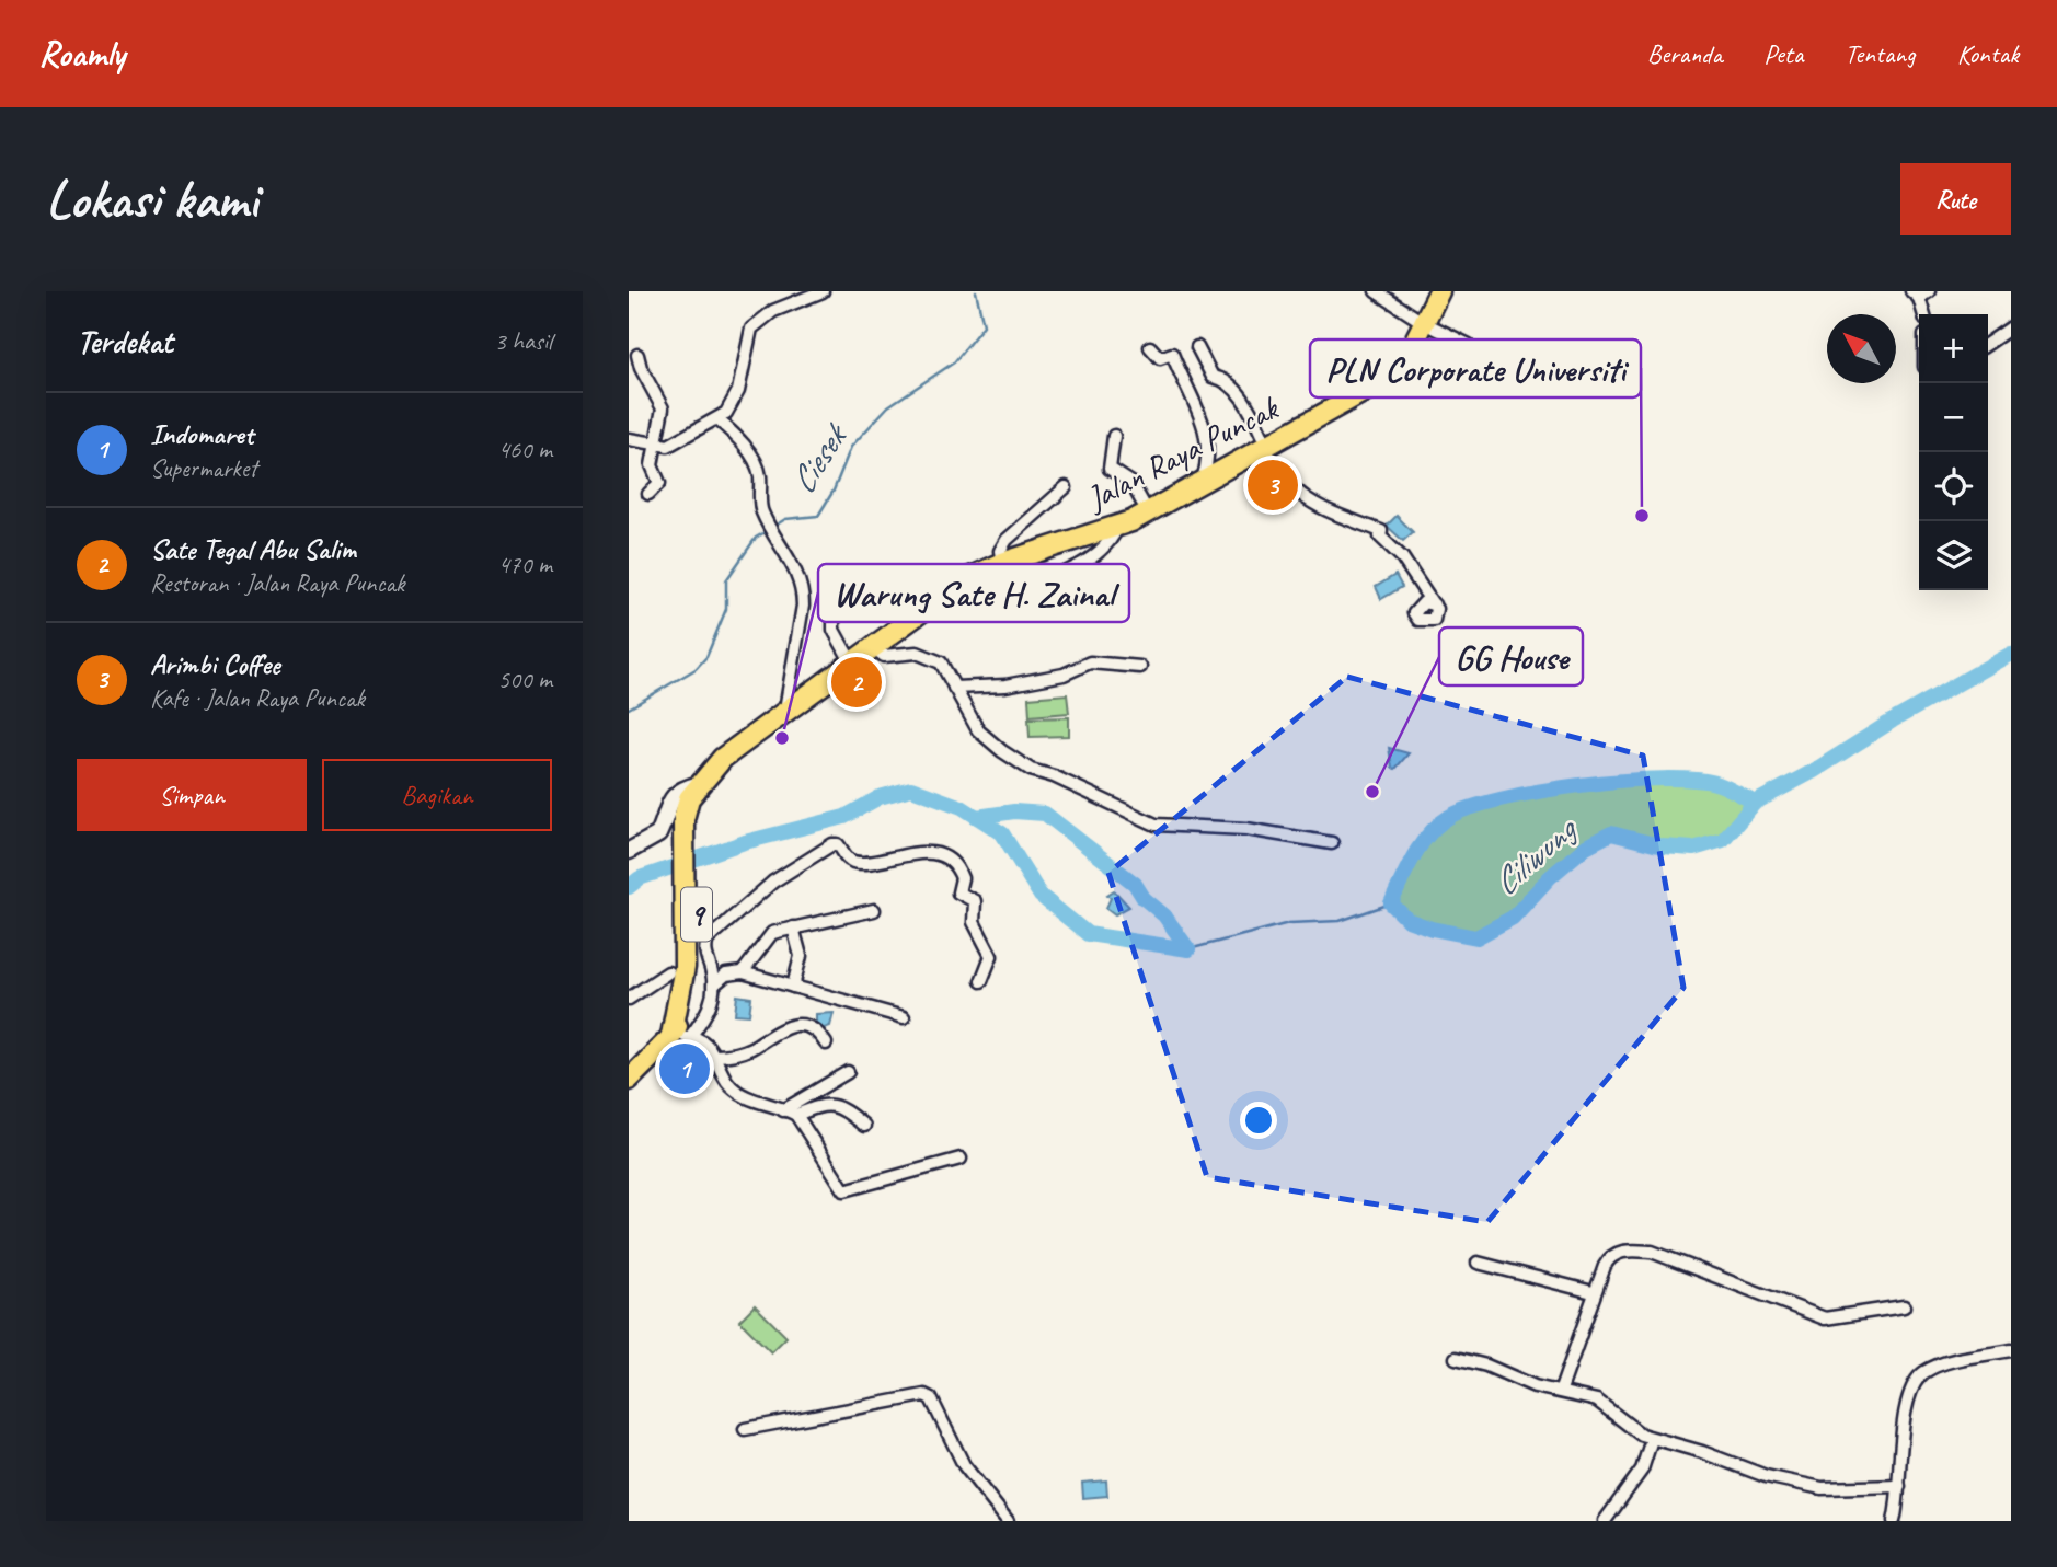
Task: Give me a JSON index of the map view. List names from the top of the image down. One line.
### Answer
{"streets":{"highway":["Jalan Raya Puncak","9"]},"crossings":[["Jalan Raya Puncak","9"]],"water":["Ciesek","Ciliwung"],"places":["PLN Corporate Universiti","Warung Sate H. Zainal","GG House"],"north":"top left","page":{"header":"Roamly","nav":["Beranda","Peta","Tentang","Kontak"],"buttons":["Rute",["Simpan","Bagikan"]],"title":"Lokasi kami","heading":["Terdekat","3 hasil"],"map_buttons":["+","−"],"list":[{"mark":"1","name":"Indomaret","note":"Supermarket","value":"460 m"},{"mark":"2","name":"Sate Tegal Abu Salim","note":"Restoran · Jalan Raya Puncak","value":"470 m"},{"mark":"3","name":"Arimbi Coffee","note":"Kafe · Jalan Raya Puncak","value":"500 m"}],"pins":["3","2","1"]}}
